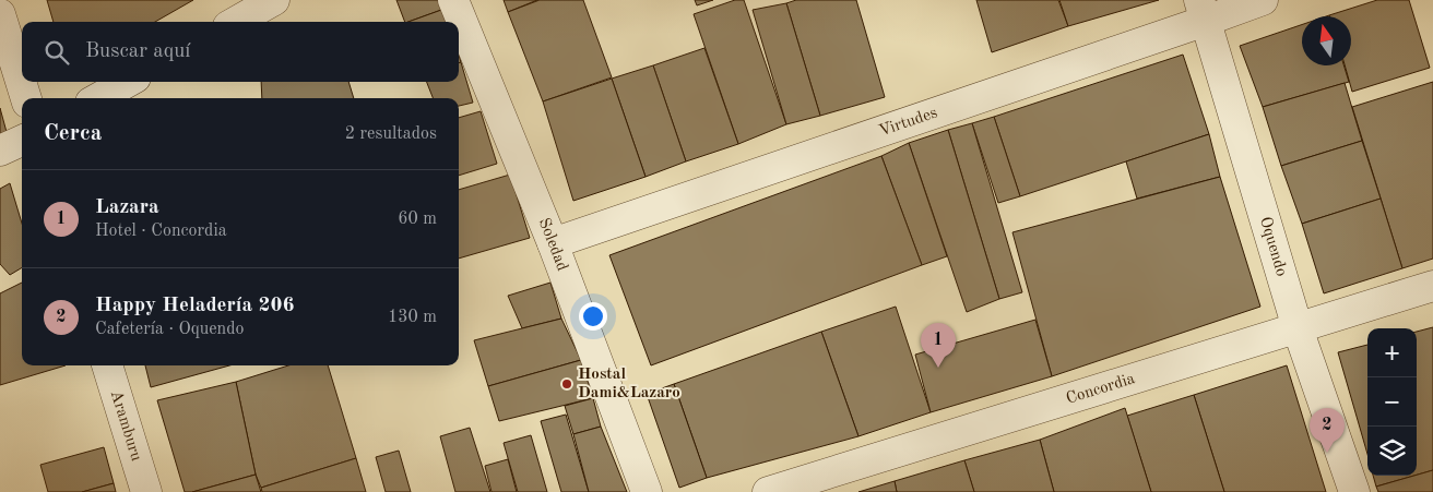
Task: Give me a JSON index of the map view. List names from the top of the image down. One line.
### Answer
{"streets":{"street":["Virtudes","Soledad","Oquendo","Concordia","Aramburu"]},"crossings":[["Virtudes","Soledad"],["Virtudes","Oquendo"],["Oquendo","Concordia"]],"places":["Hostal Dami&Lazaro"],"north":"top","page":{"search":"Buscar aquí","heading":["Cerca","2 resultados"],"list":[{"mark":"1","name":"Lazara","note":"Hotel · Concordia","value":"60 m"},{"mark":"2","name":"Happy Heladería 206","note":"Cafetería · Oquendo","value":"130 m"}],"pins":["1","2"],"map_buttons":["+","−"]}}
